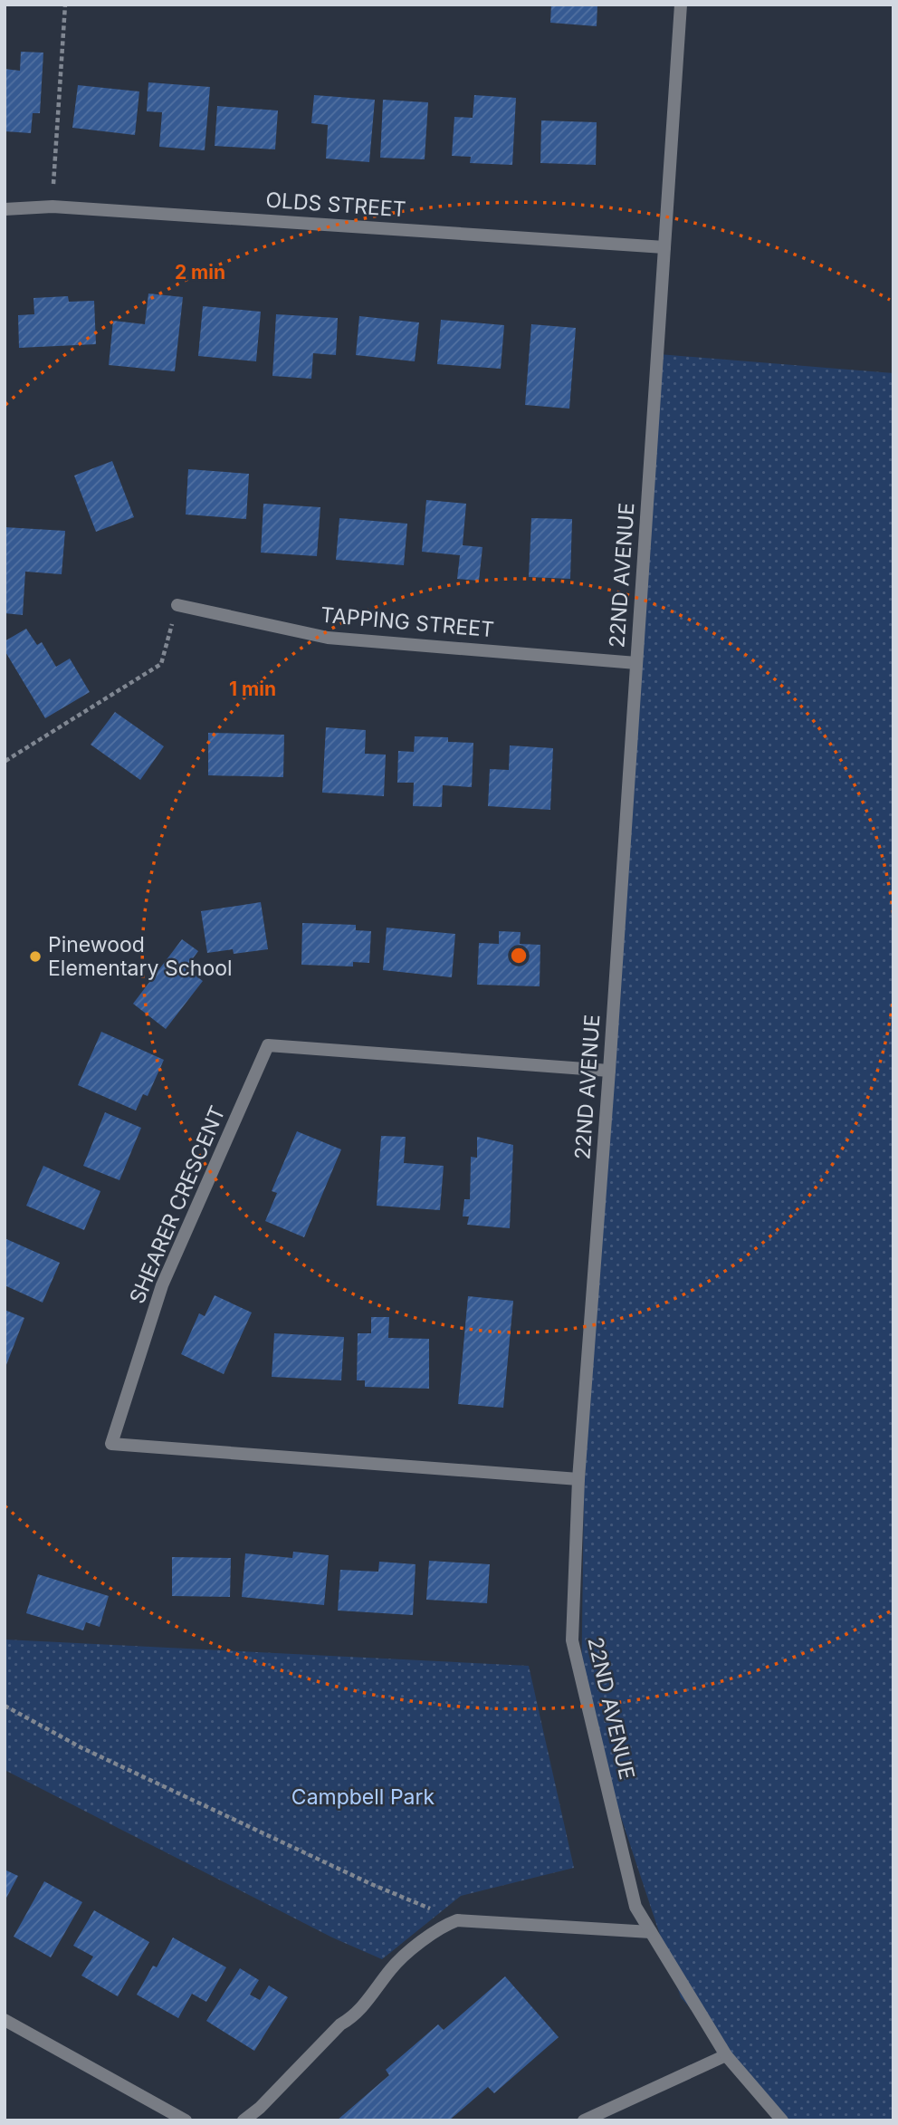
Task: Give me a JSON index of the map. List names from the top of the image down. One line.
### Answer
{"streets":{"street":["OLDS STREET","22ND AVENUE","TAPPING STREET","SHEARER CRESCENT"]},"crossings":[["OLDS STREET","22ND AVENUE"],["22ND AVENUE","TAPPING STREET"],["22ND AVENUE","SHEARER CRESCENT"]],"parks":["Campbell Park"],"places":["Pinewood Elementary School"],"rings":["2 min","1 min"]}
